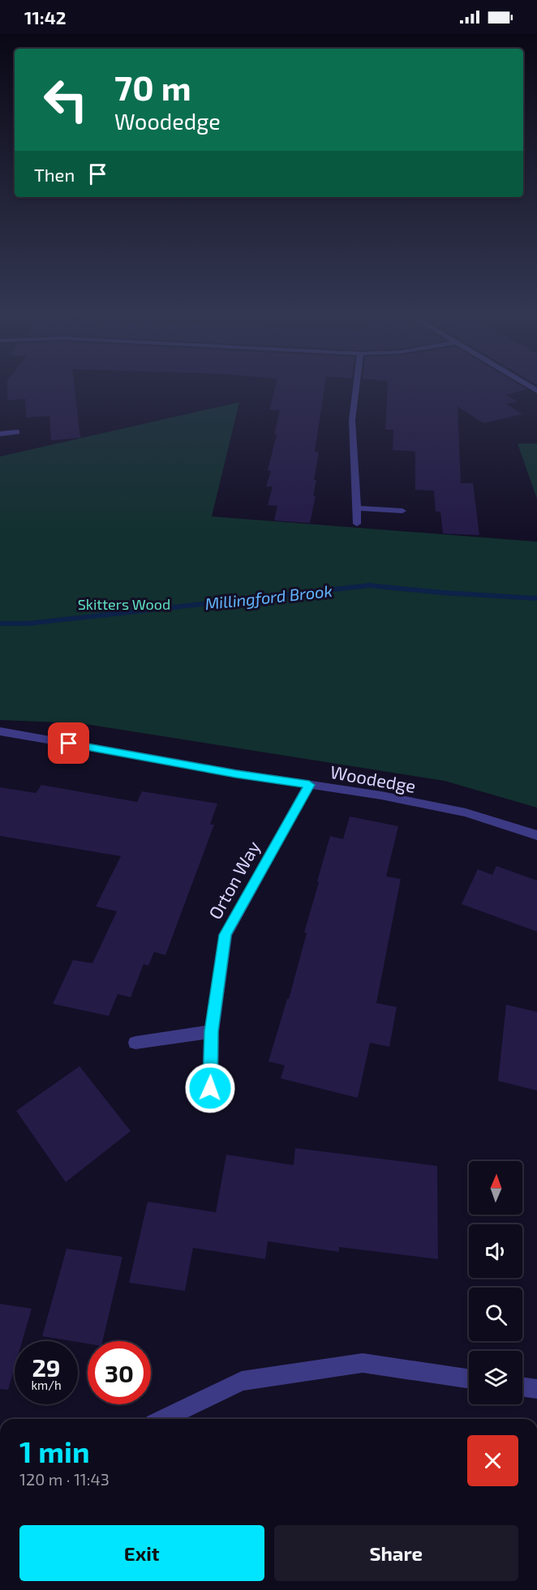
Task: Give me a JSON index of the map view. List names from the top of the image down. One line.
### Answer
{"streets":{"street":["Woodedge","Orton Way"]},"crossings":[["Woodedge","Orton Way"]],"water":["Millingford Brook"],"parks":["Skitters Wood"],"north":"top","page":{"status":"11:42","turn":["70 m","Woodedge"],"then":"Then","speed":"29 km/h","limit":"30","heading":["1 min","120 m · 11:43"],"buttons":["Exit","Share"]}}
